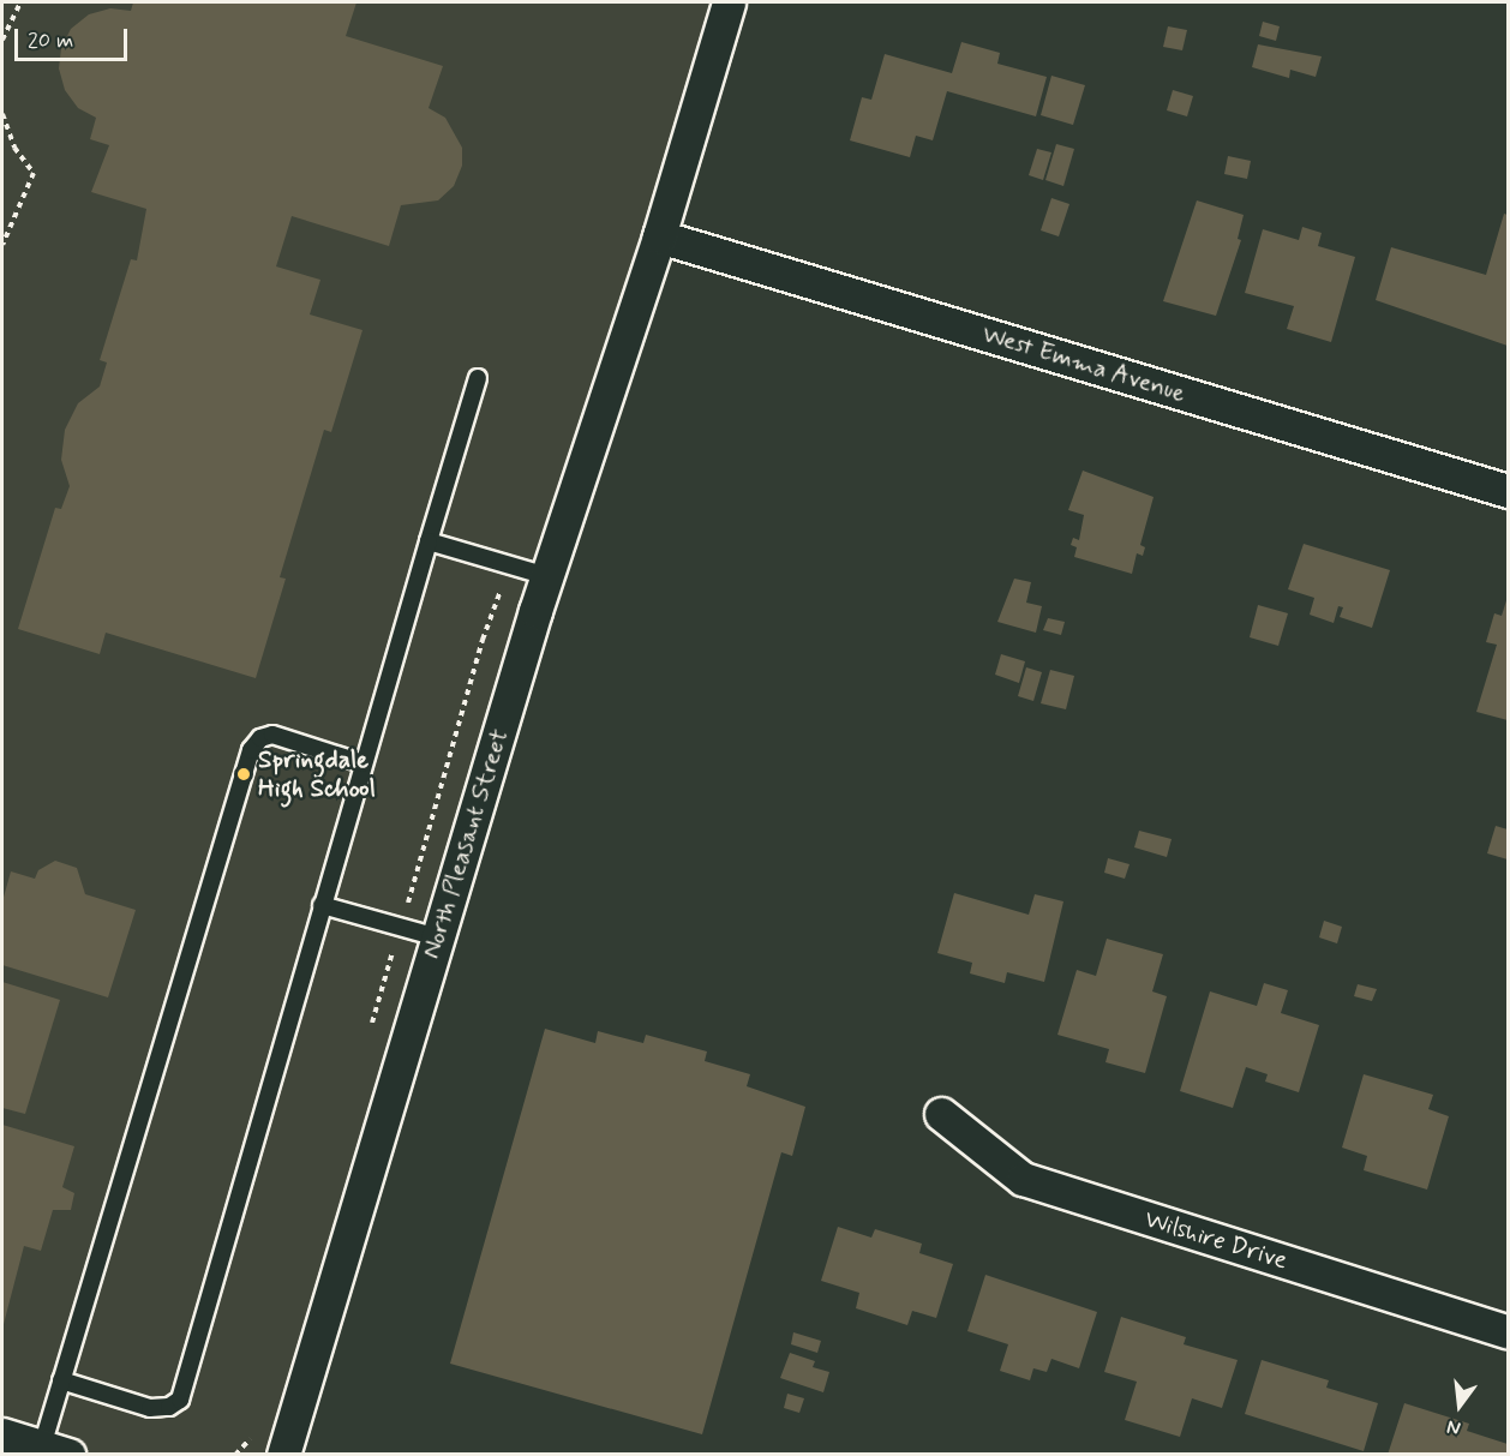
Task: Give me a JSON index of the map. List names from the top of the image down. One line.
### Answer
{"streets":{"street":["West Emma Avenue","North Pleasant Street","Wilshire Drive"]},"crossings":[["West Emma Avenue","North Pleasant Street"]],"places":["Springdale High School"],"scale_bar":"20 m","north":"bottom"}
